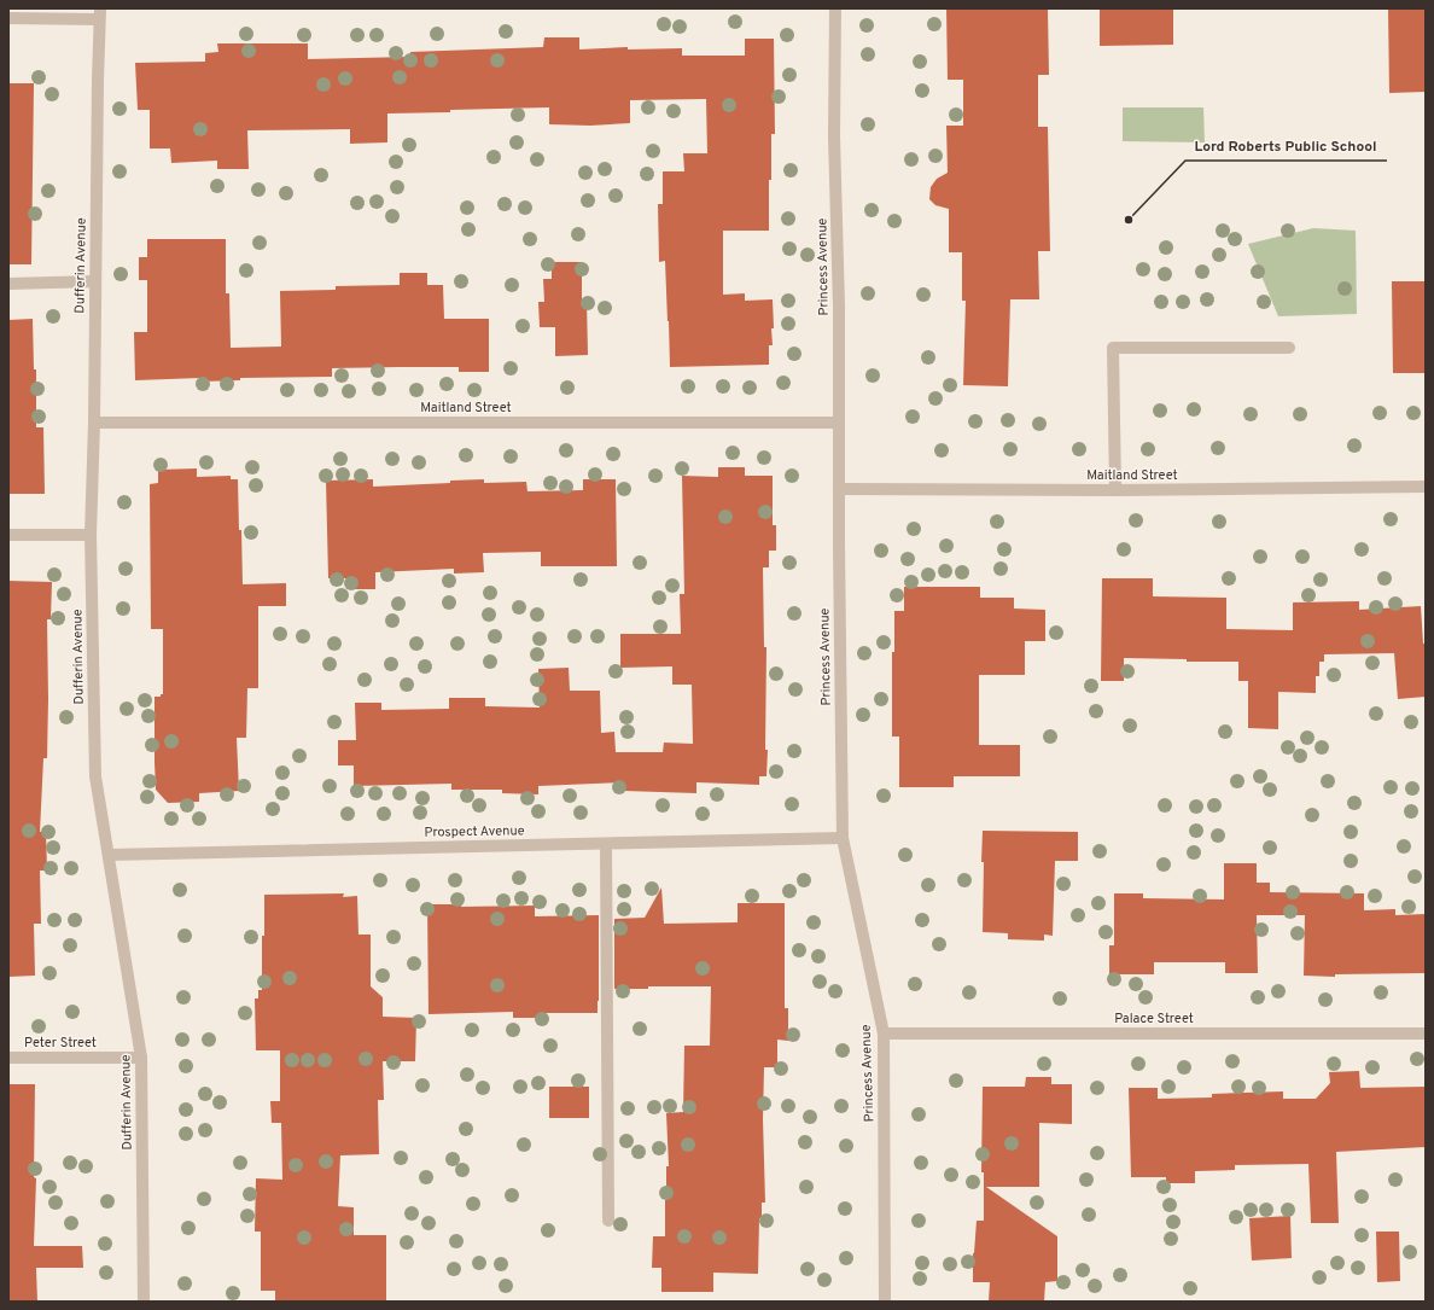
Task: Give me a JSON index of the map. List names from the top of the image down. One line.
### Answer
{"streets":{"street":["Dufferin Avenue","Princess Avenue","Maitland Street","Prospect Avenue","Palace Street","Peter Street"]},"crossings":[["Dufferin Avenue","Maitland Street"],["Dufferin Avenue","Prospect Avenue"],["Dufferin Avenue","Peter Street"],["Princess Avenue","Maitland Street"],["Princess Avenue","Prospect Avenue"],["Princess Avenue","Palace Street"]],"places":["Lord Roberts Public School"]}
